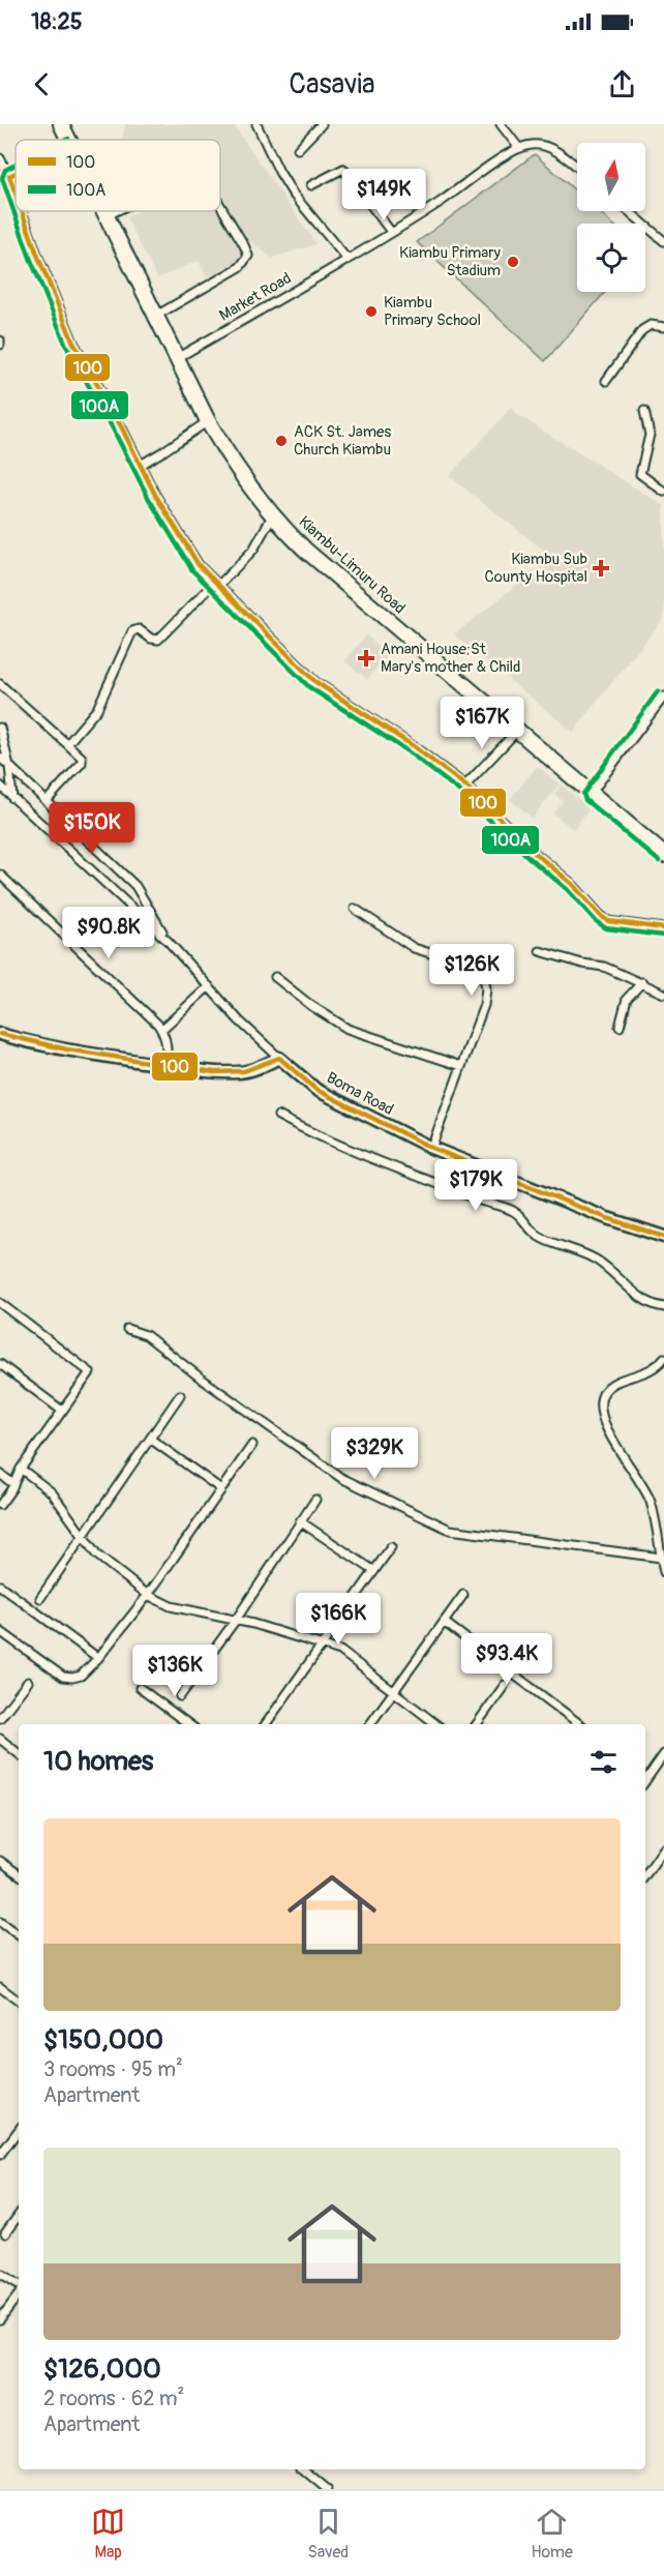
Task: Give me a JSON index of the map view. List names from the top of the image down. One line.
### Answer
{"streets":{"highway":["Kiambu-Limuru Road"],"main road":["Boma Road"],"street":["Market Road"]},"crossings":[["Market Road","Kiambu-Limuru Road"]],"places":{"other":["Kiambu Primary Stadium","Kiambu Primary School","ACK St. James Church Kiambu"],"health":["Kiambu Sub County Hospital","Amani House;St Mary's mother & Child"]},"lines":["transit line 100A","transit line 100"],"legend":["100","100A"],"north":"top","page":{"status":"18:25","header":"Casavia","price":["$149K","$167K","$150K","$90.8K","$126K","$179K","$329K","$166K","$93.4K","$136K"],"heading":"10 homes","list":[{"name":"$150,000","note":"3 rooms · 95 m² · Apartment"},{"name":"$126,000","note":"2 rooms · 62 m² · Apartment"}],"tabs":["Map","Saved","Home"]}}
